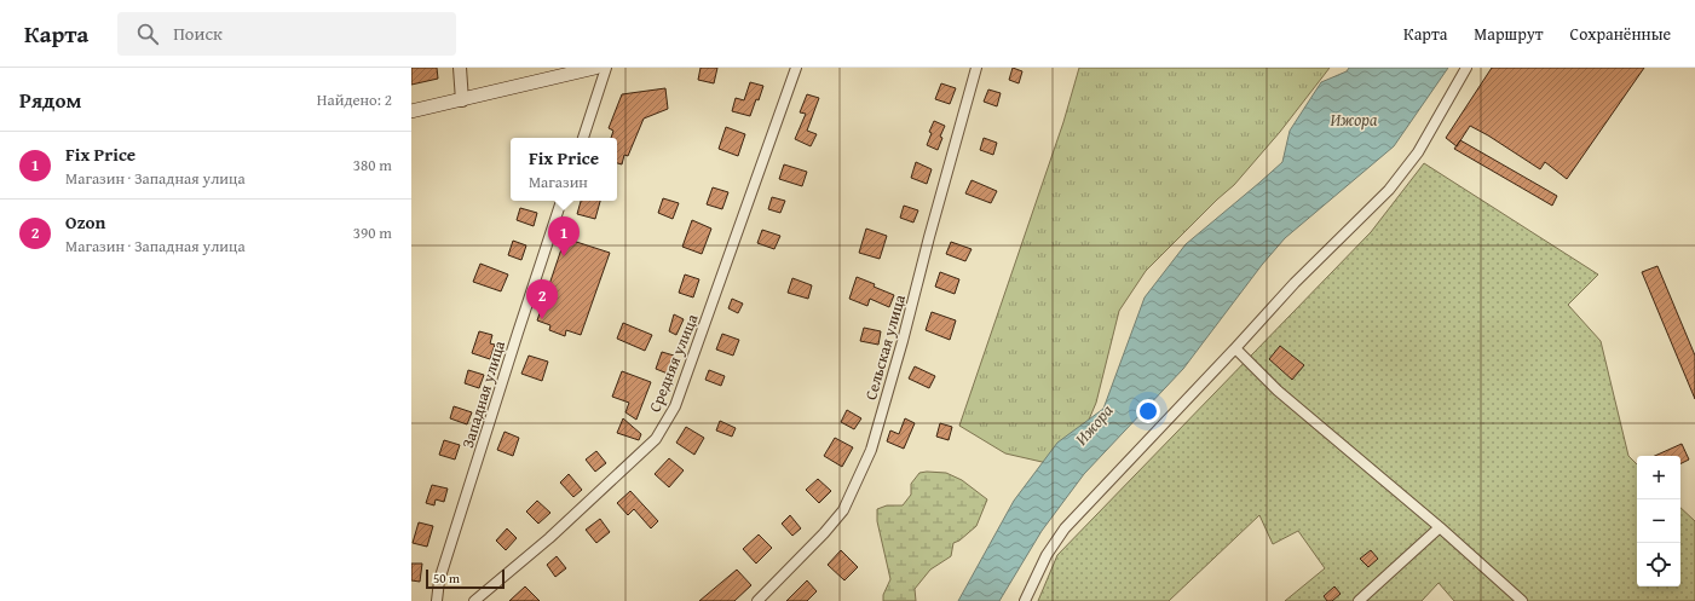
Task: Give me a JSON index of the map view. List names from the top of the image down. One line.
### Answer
{"streets":{"street":["Сельская улица","Средняя улица","Западная улица"]},"water":["Ижора"],"scale_bar":"50 m","page":{"header":"Карта","search":"Поиск","nav":["Карта","Маршрут","Сохранённые"],"heading":["Рядом","Найдено: 2"],"list":[{"mark":"1","name":"Fix Price","note":"Магазин · Западная улица","value":"380 m"},{"mark":"2","name":"Ozon","note":"Магазин · Западная улица","value":"390 m"}],"popup":["Fix Price","Магазин"],"pins":["1","2"],"map_buttons":["+","−"],"scale":"50 m"}}
